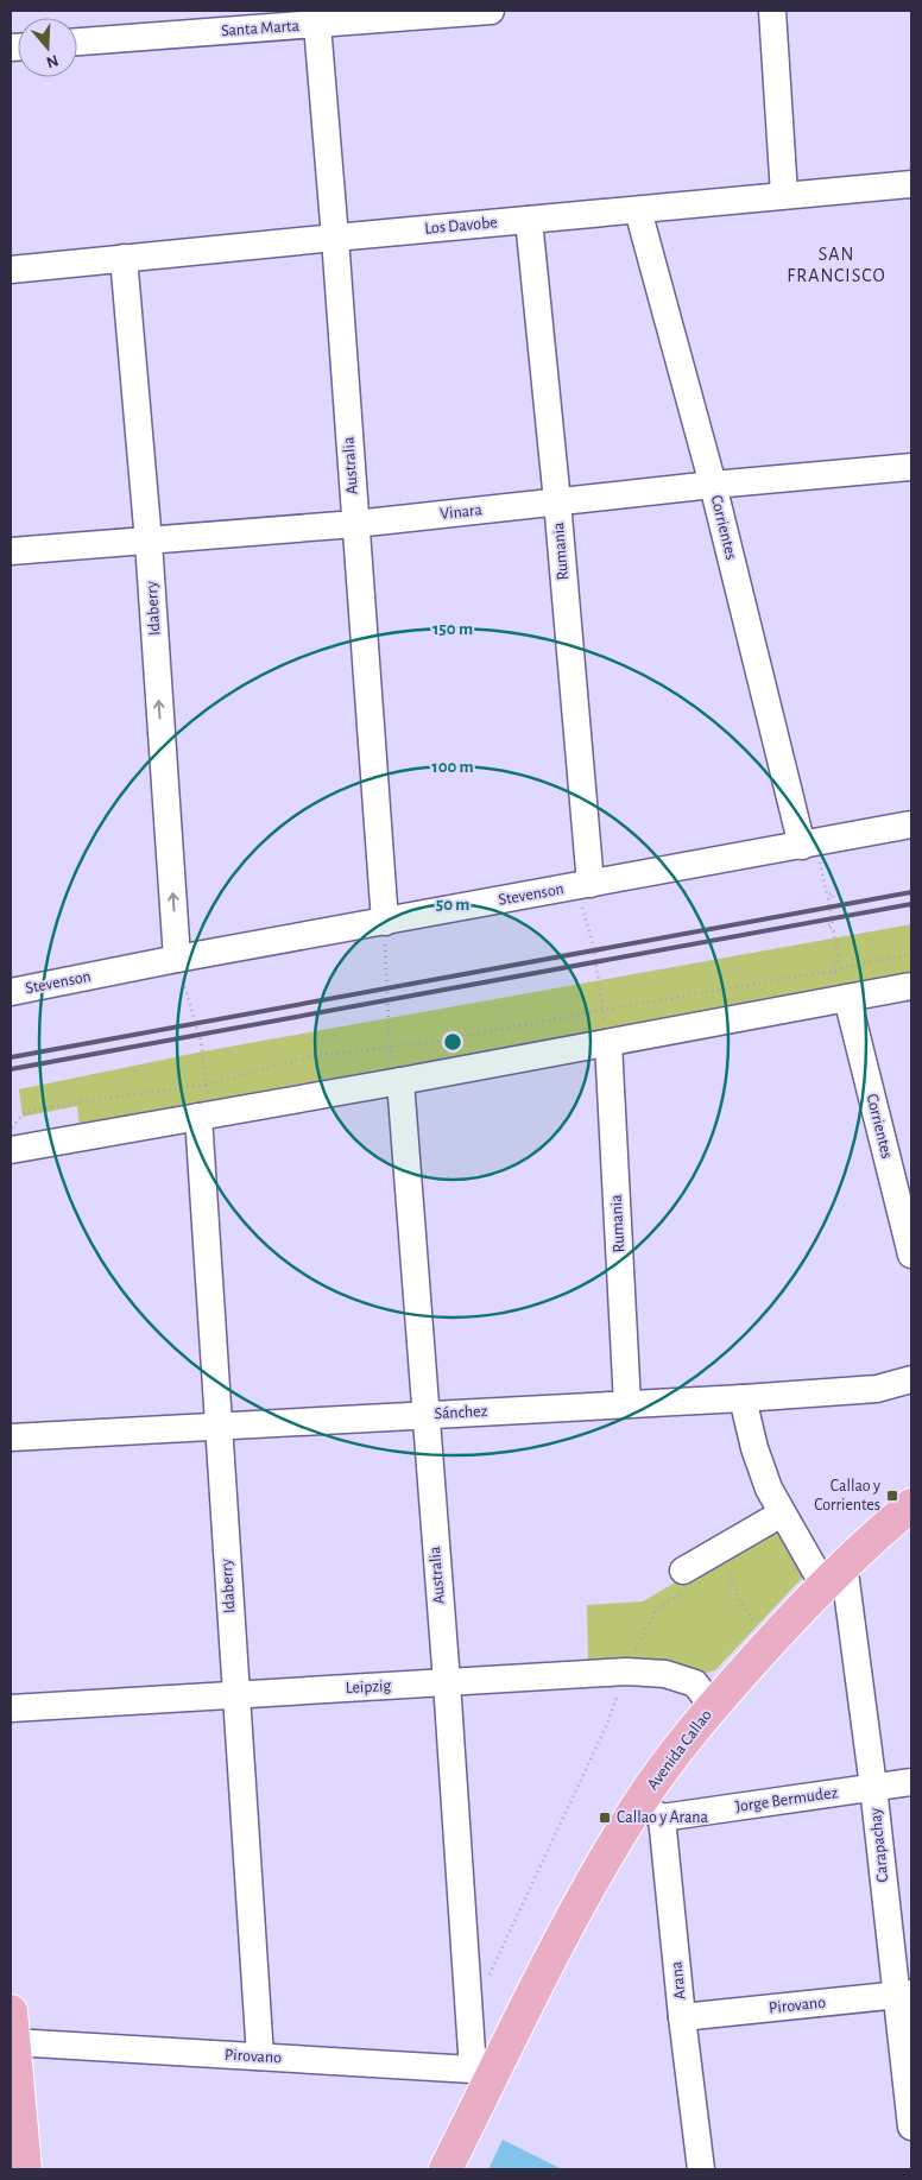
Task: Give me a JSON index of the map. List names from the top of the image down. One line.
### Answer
{"streets":{"main road":["Avenida Callao"],"street":["Santa Marta","Los Davobe","Australia","Vinara","Corrientes","Rumania","Idaberry","Stevenson","Sánchez","Leipzig","Jorge Bermudez","Carapachay","Arana","Pirovano"]},"crossings":[["Santa Marta","Australia"],["Los Davobe","Australia"],["Los Davobe","Corrientes"],["Los Davobe","Rumania"],["Los Davobe","Idaberry"],["Australia","Vinara"],["Australia","Stevenson"],["Australia","Sánchez"],["Australia","Leipzig"],["Australia","Avenida Callao"],["Australia","Pirovano"],["Vinara","Corrientes"],["Vinara","Rumania"],["Vinara","Idaberry"],["Corrientes","Stevenson"],["Rumania","Stevenson"],["Rumania","Sánchez"],["Idaberry","Stevenson"],["Idaberry","Sánchez"],["Idaberry","Leipzig"],["Idaberry","Pirovano"],["Leipzig","Avenida Callao"],["Avenida Callao","Jorge Bermudez"],["Avenida Callao","Carapachay"],["Avenida Callao","Arana"],["Avenida Callao","Pirovano"],["Jorge Bermudez","Carapachay"],["Jorge Bermudez","Arana"],["Carapachay","Pirovano"],["Arana","Pirovano"]],"districts":["SAN FRANCISCO"],"places":{"transit":["Callao y Corrientes","Callao y Arana"]},"north":"bottom","rings":["150 m","100 m","50 m"]}
